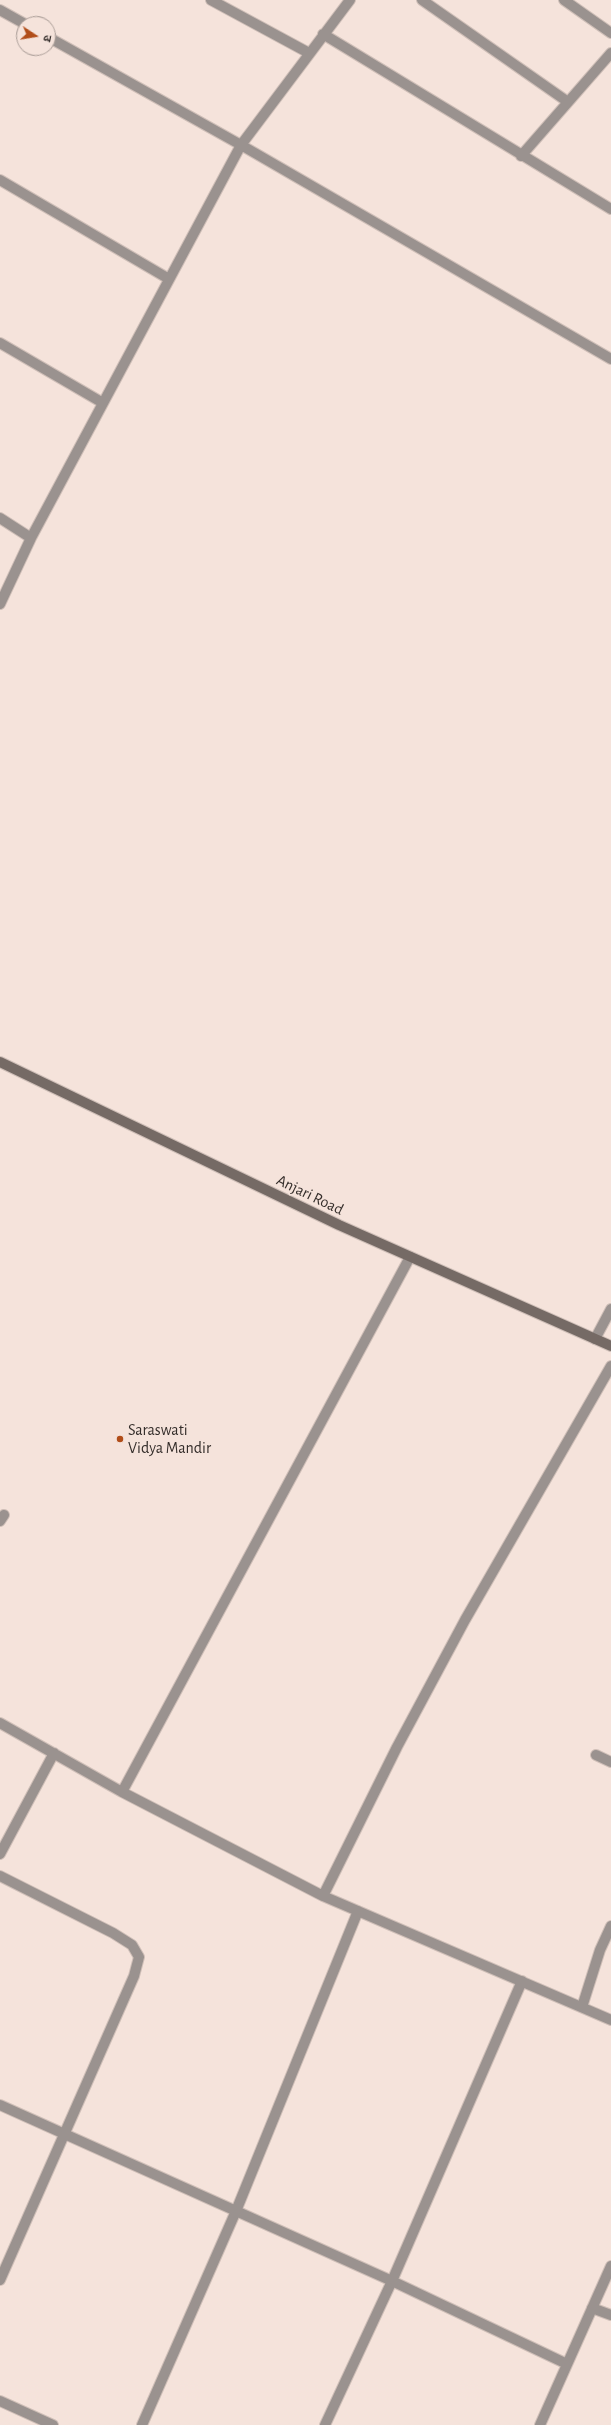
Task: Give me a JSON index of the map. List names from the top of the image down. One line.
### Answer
{"streets":{"street":["Anjari Road"]},"places":["Saraswati Vidya Mandir"],"north":"right"}
